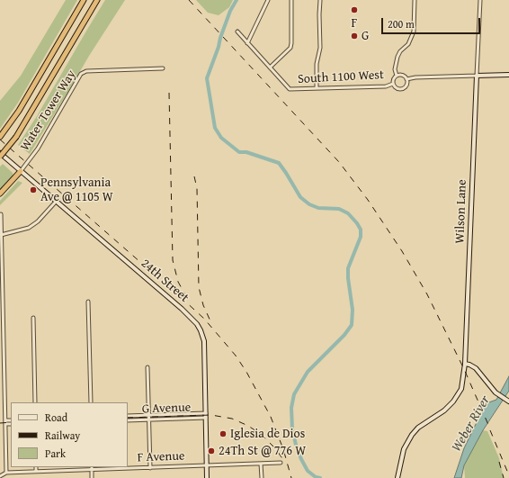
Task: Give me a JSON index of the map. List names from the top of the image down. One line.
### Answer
{"streets":{"street":["South 1100 West","Water Tower Way","Wilson Lane","24th Street","G Avenue","F Avenue"]},"crossings":[["Water Tower Way","24th Street"],["24th Street","G Avenue"],["24th Street","F Avenue"]],"water":["Weber River"],"places":["F","G","Pennsylvania Ave @ 1105 W","Iglesia de Dios","24Th St @ 776 W"],"legend":["Road","Railway","Park"],"scale_bar":"200 m"}
